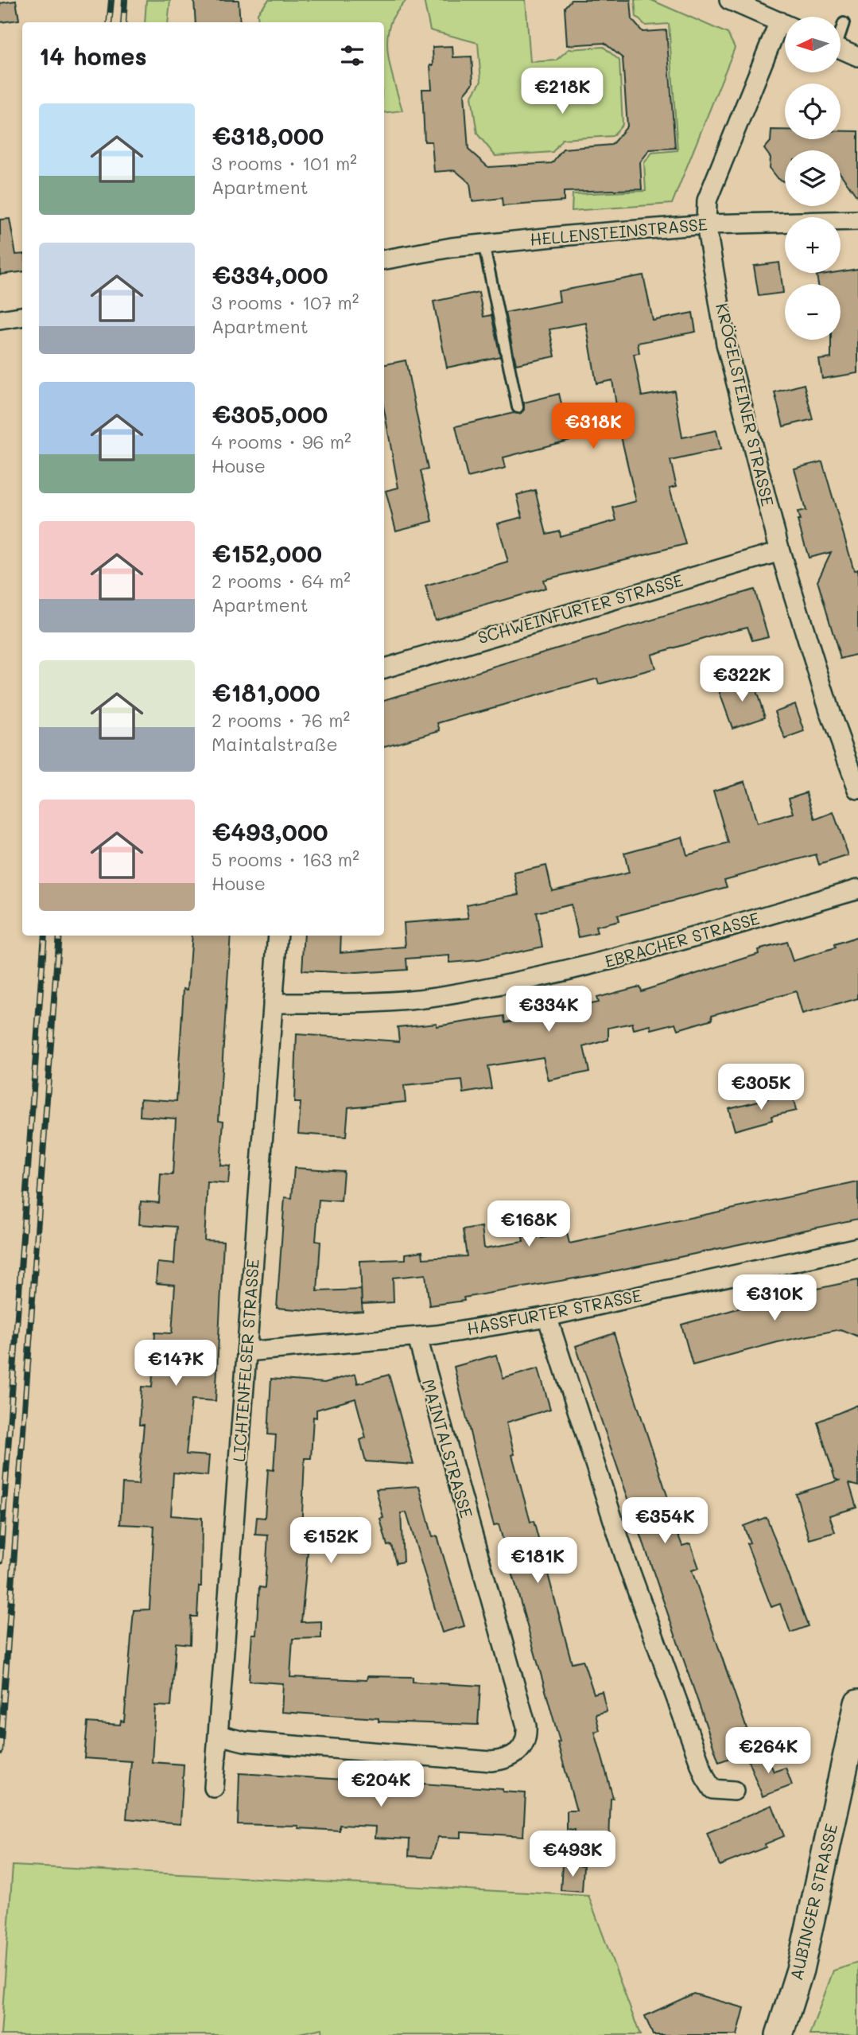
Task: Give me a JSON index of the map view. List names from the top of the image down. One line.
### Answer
{"streets":{"main road":["AUBINGER STRASSE"],"street":["HELLENSTEINSTRASSE","KRÖGELSTEINER STRASSE","SCHWEINFURTER STRASSE","EBRACHER STRASSE","HASSFURTER STRASSE","LICHTENFELSER STRASSE","MAINTALSTRASSE"]},"crossings":[["HELLENSTEINSTRASSE","KRÖGELSTEINER STRASSE"],["KRÖGELSTEINER STRASSE","SCHWEINFURTER STRASSE"],["EBRACHER STRASSE","LICHTENFELSER STRASSE"],["HASSFURTER STRASSE","LICHTENFELSER STRASSE"],["HASSFURTER STRASSE","MAINTALSTRASSE"],["LICHTENFELSER STRASSE","MAINTALSTRASSE"]],"north":"left","page":{"map_buttons":["+","−"],"heading":"14 homes","price":["€218K","€318K","€322K","€334K","€305K","€168K","€310K","€147K","€354K","€152K","€181K","€264K","€204K","€493K"],"list":[{"name":"€318,000","note":"3 rooms · 101 m² · Apartment"},{"name":"€334,000","note":"3 rooms · 107 m² · Apartment"},{"name":"€305,000","note":"4 rooms · 96 m² · House"},{"name":"€152,000","note":"2 rooms · 64 m² · Apartment"},{"name":"€181,000","note":"2 rooms · 76 m² · Maintalstraße"},{"name":"€493,000","note":"5 rooms · 163 m² · House"}]}}
